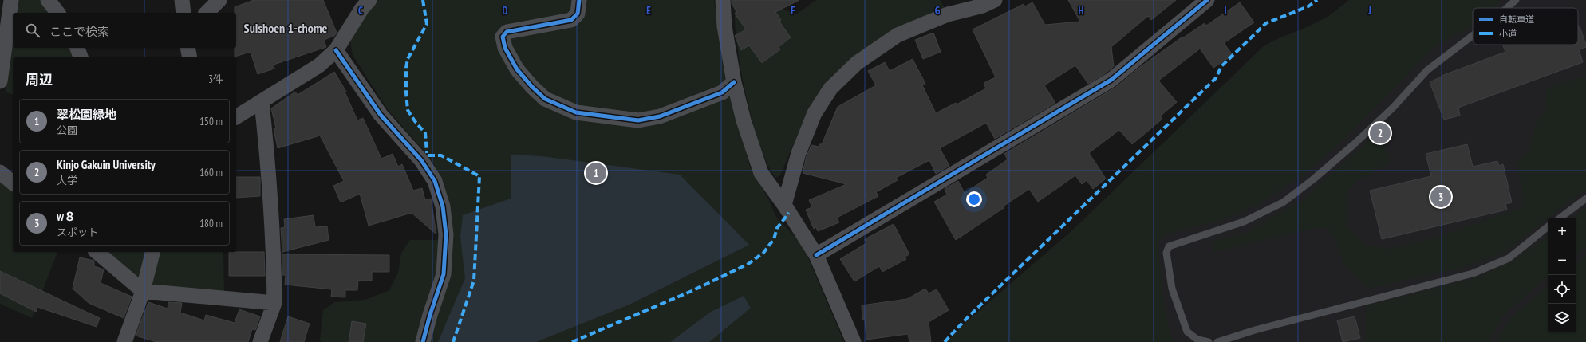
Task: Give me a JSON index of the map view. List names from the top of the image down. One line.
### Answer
{"districts":["Suishoen 1-chome"],"legend":["自転車道","小道"],"page":{"search":"ここで検索","heading":["周辺","3件"],"list":[{"mark":"1","name":"翠松園緑地","note":"公園","value":"150 m"},{"mark":"2","name":"Kinjo Gakuin University","note":"大学","value":"160 m"},{"mark":"3","name":"w８","note":"スポット","value":"180 m"}],"pins":["2","1","3"],"map_buttons":["+","−"]},"grid":{"columns":["C","D","E","F","G","H","I","J"]}}
